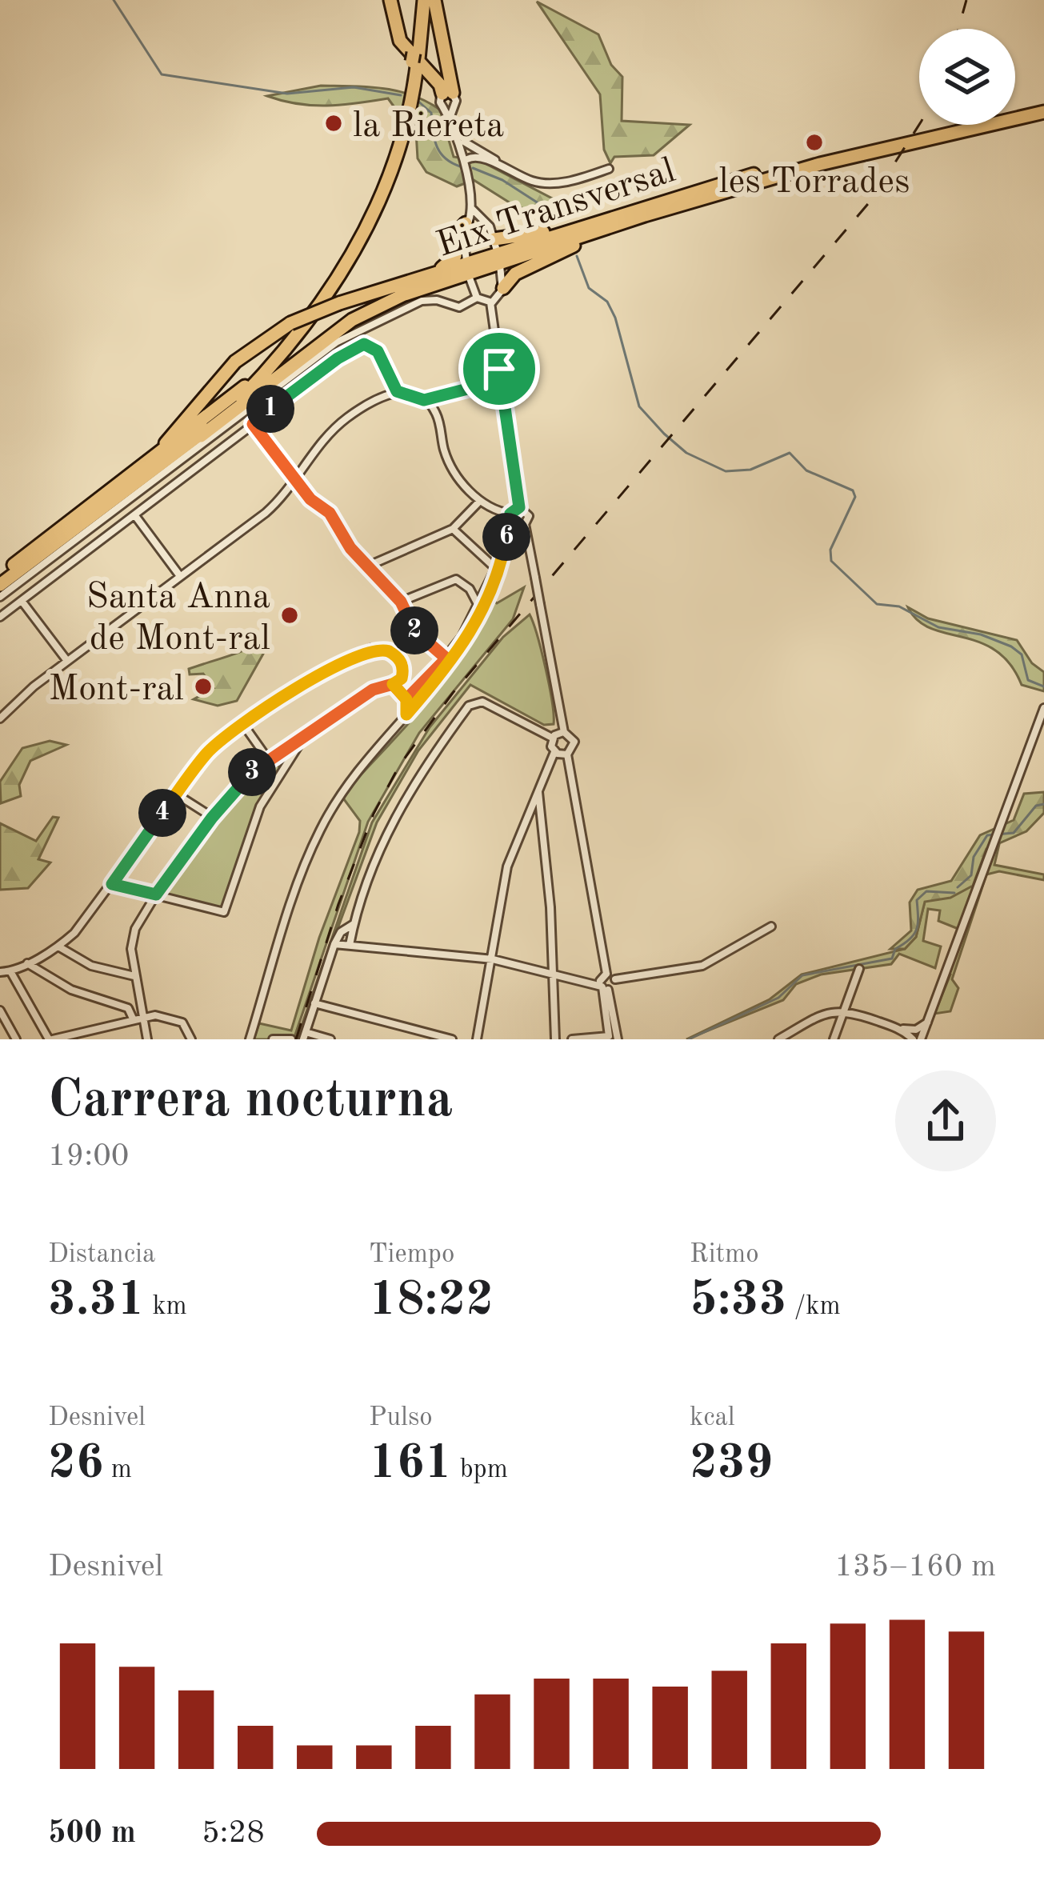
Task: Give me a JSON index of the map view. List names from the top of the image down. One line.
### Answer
{"streets":{"highway":["Eix Transversal"]},"places":["la Riereta","les Torrades","Santa Anna de Mont-ral","Mont-ral"],"page":{"pins":["1","6","2","3","4"],"heading":["Carrera nocturna","19:00"],"stats":[["Distancia","3.31 km"],["Tiempo","18:22"],["Ritmo","5:33 /km"],["Desnivel","26 m"],["Pulso","161 bpm"],["kcal","239"]],"chart":["Desnivel","135–160 m"],"list":[{"name":"500 m","note":"5:28"}]}}
